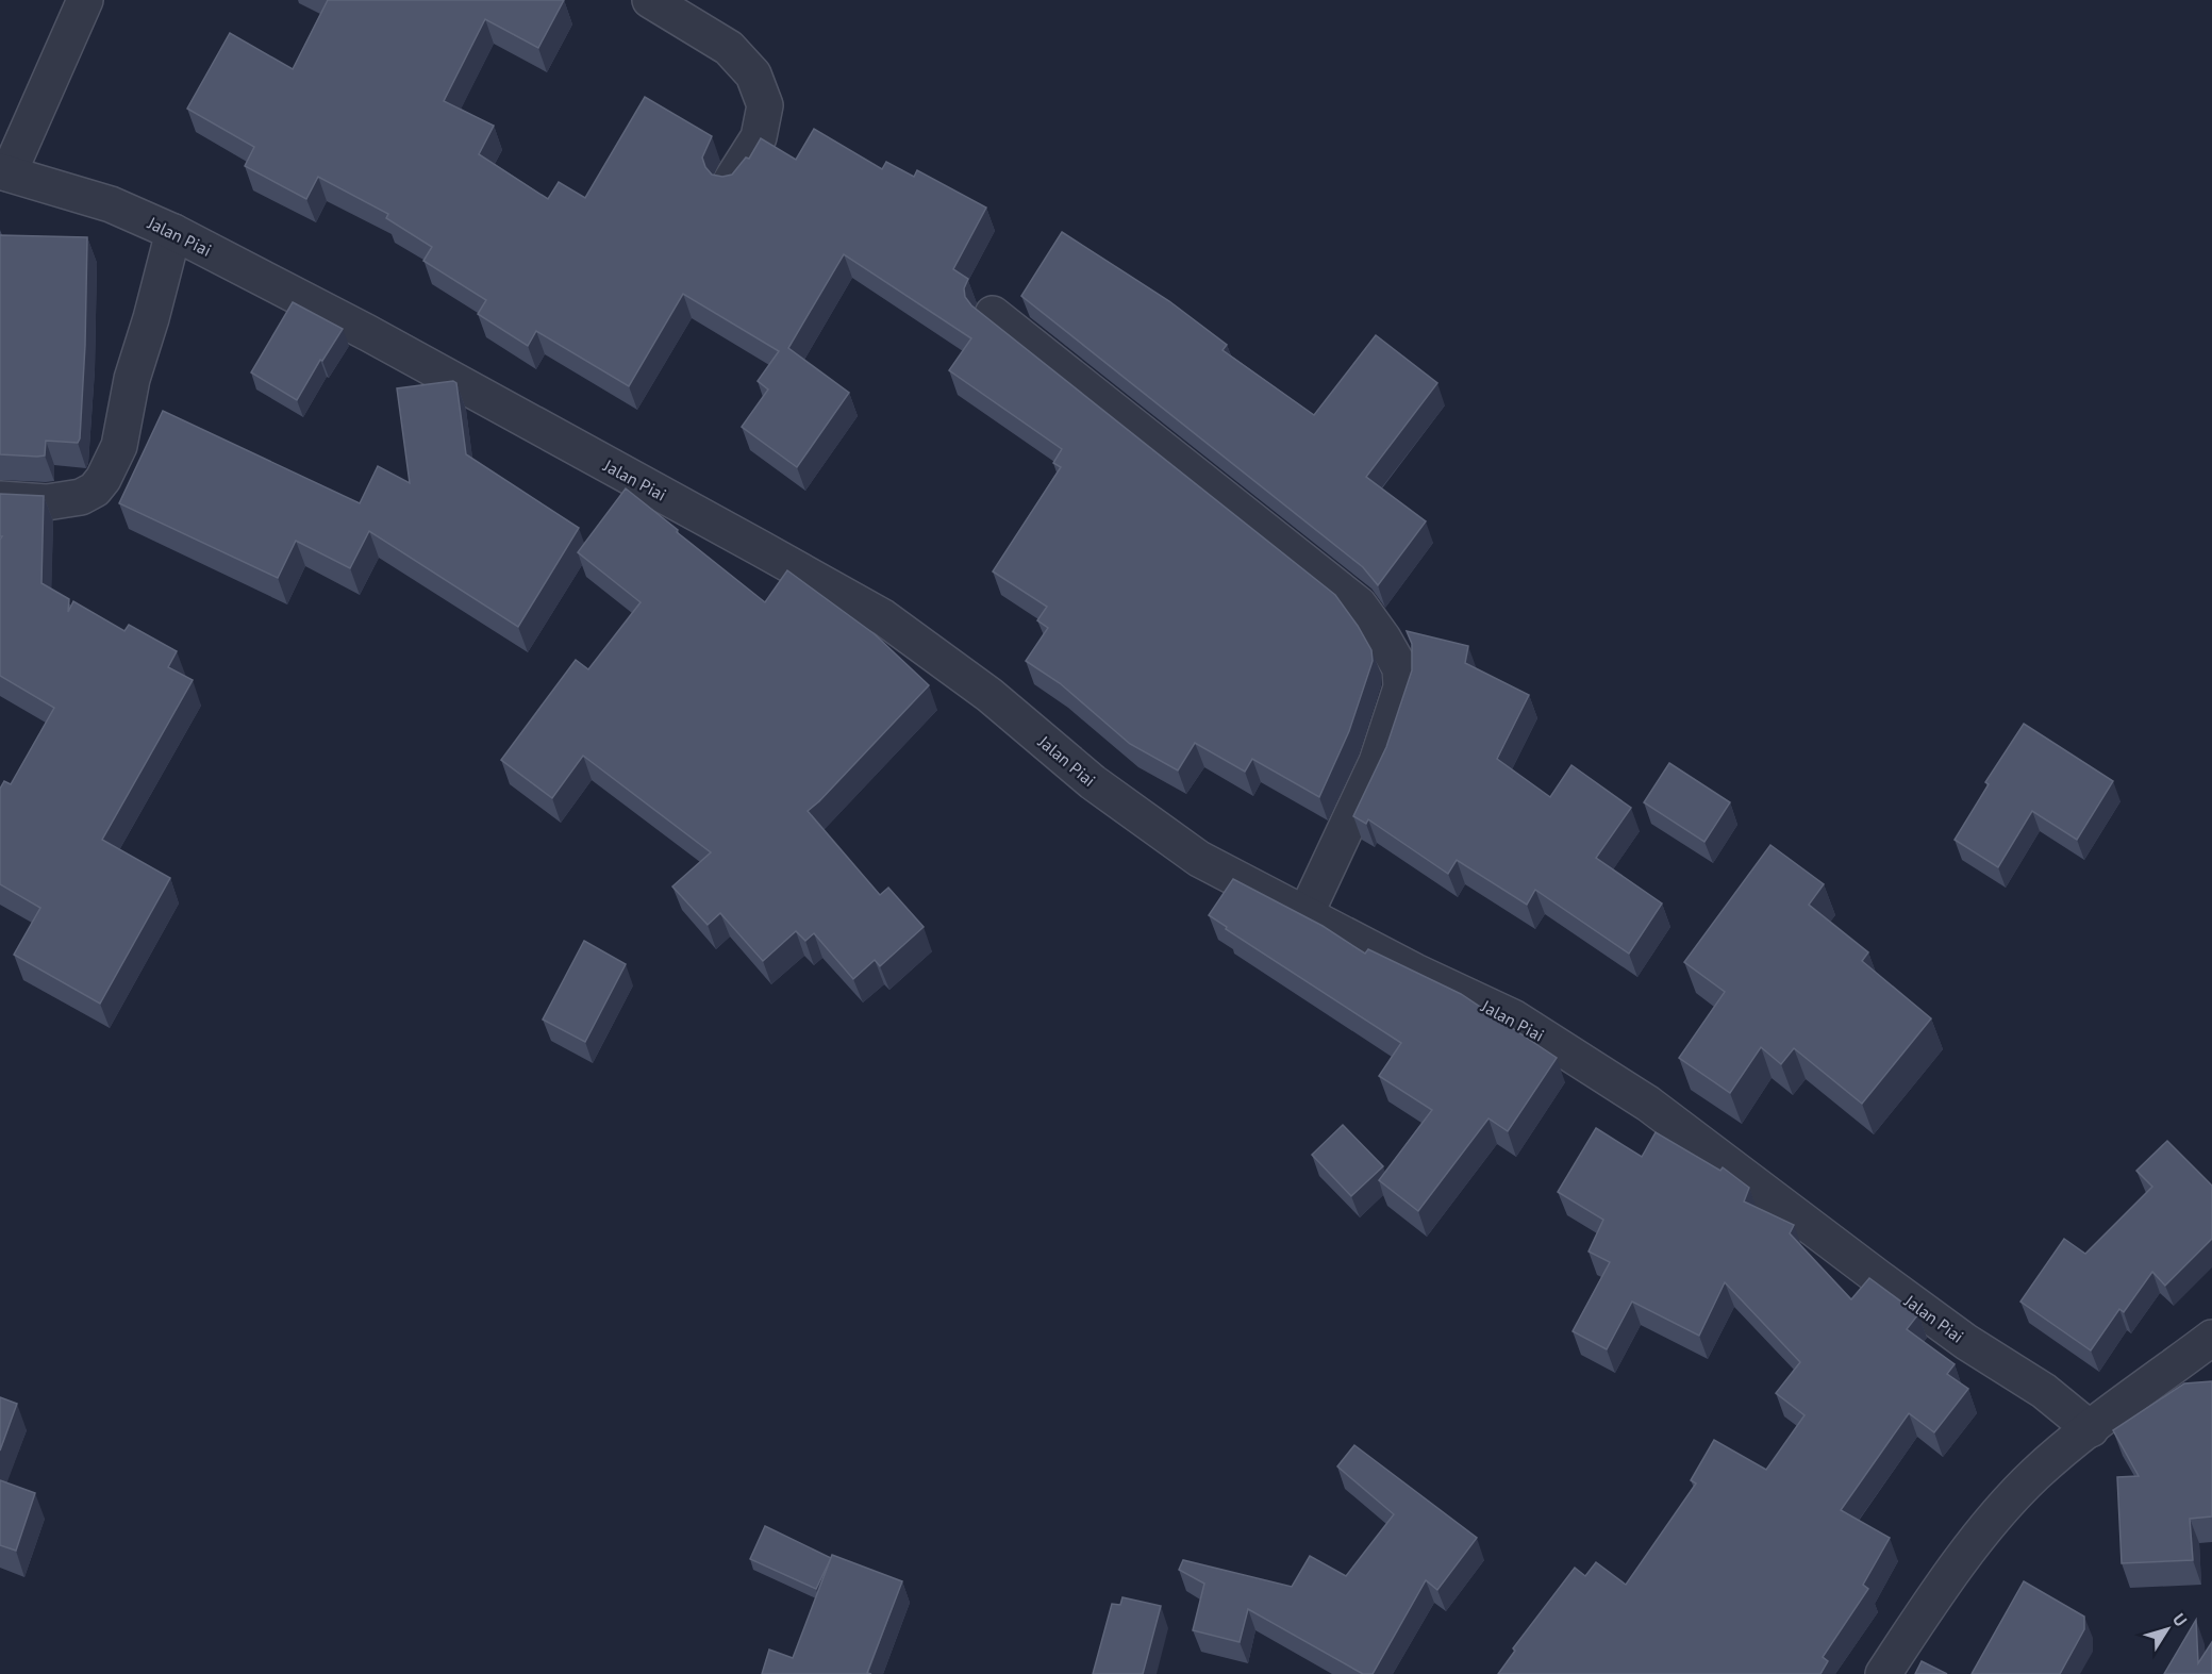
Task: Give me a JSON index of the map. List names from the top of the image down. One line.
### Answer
{"streets":{"street":["Jalan Piai"]},"north":"top right"}
